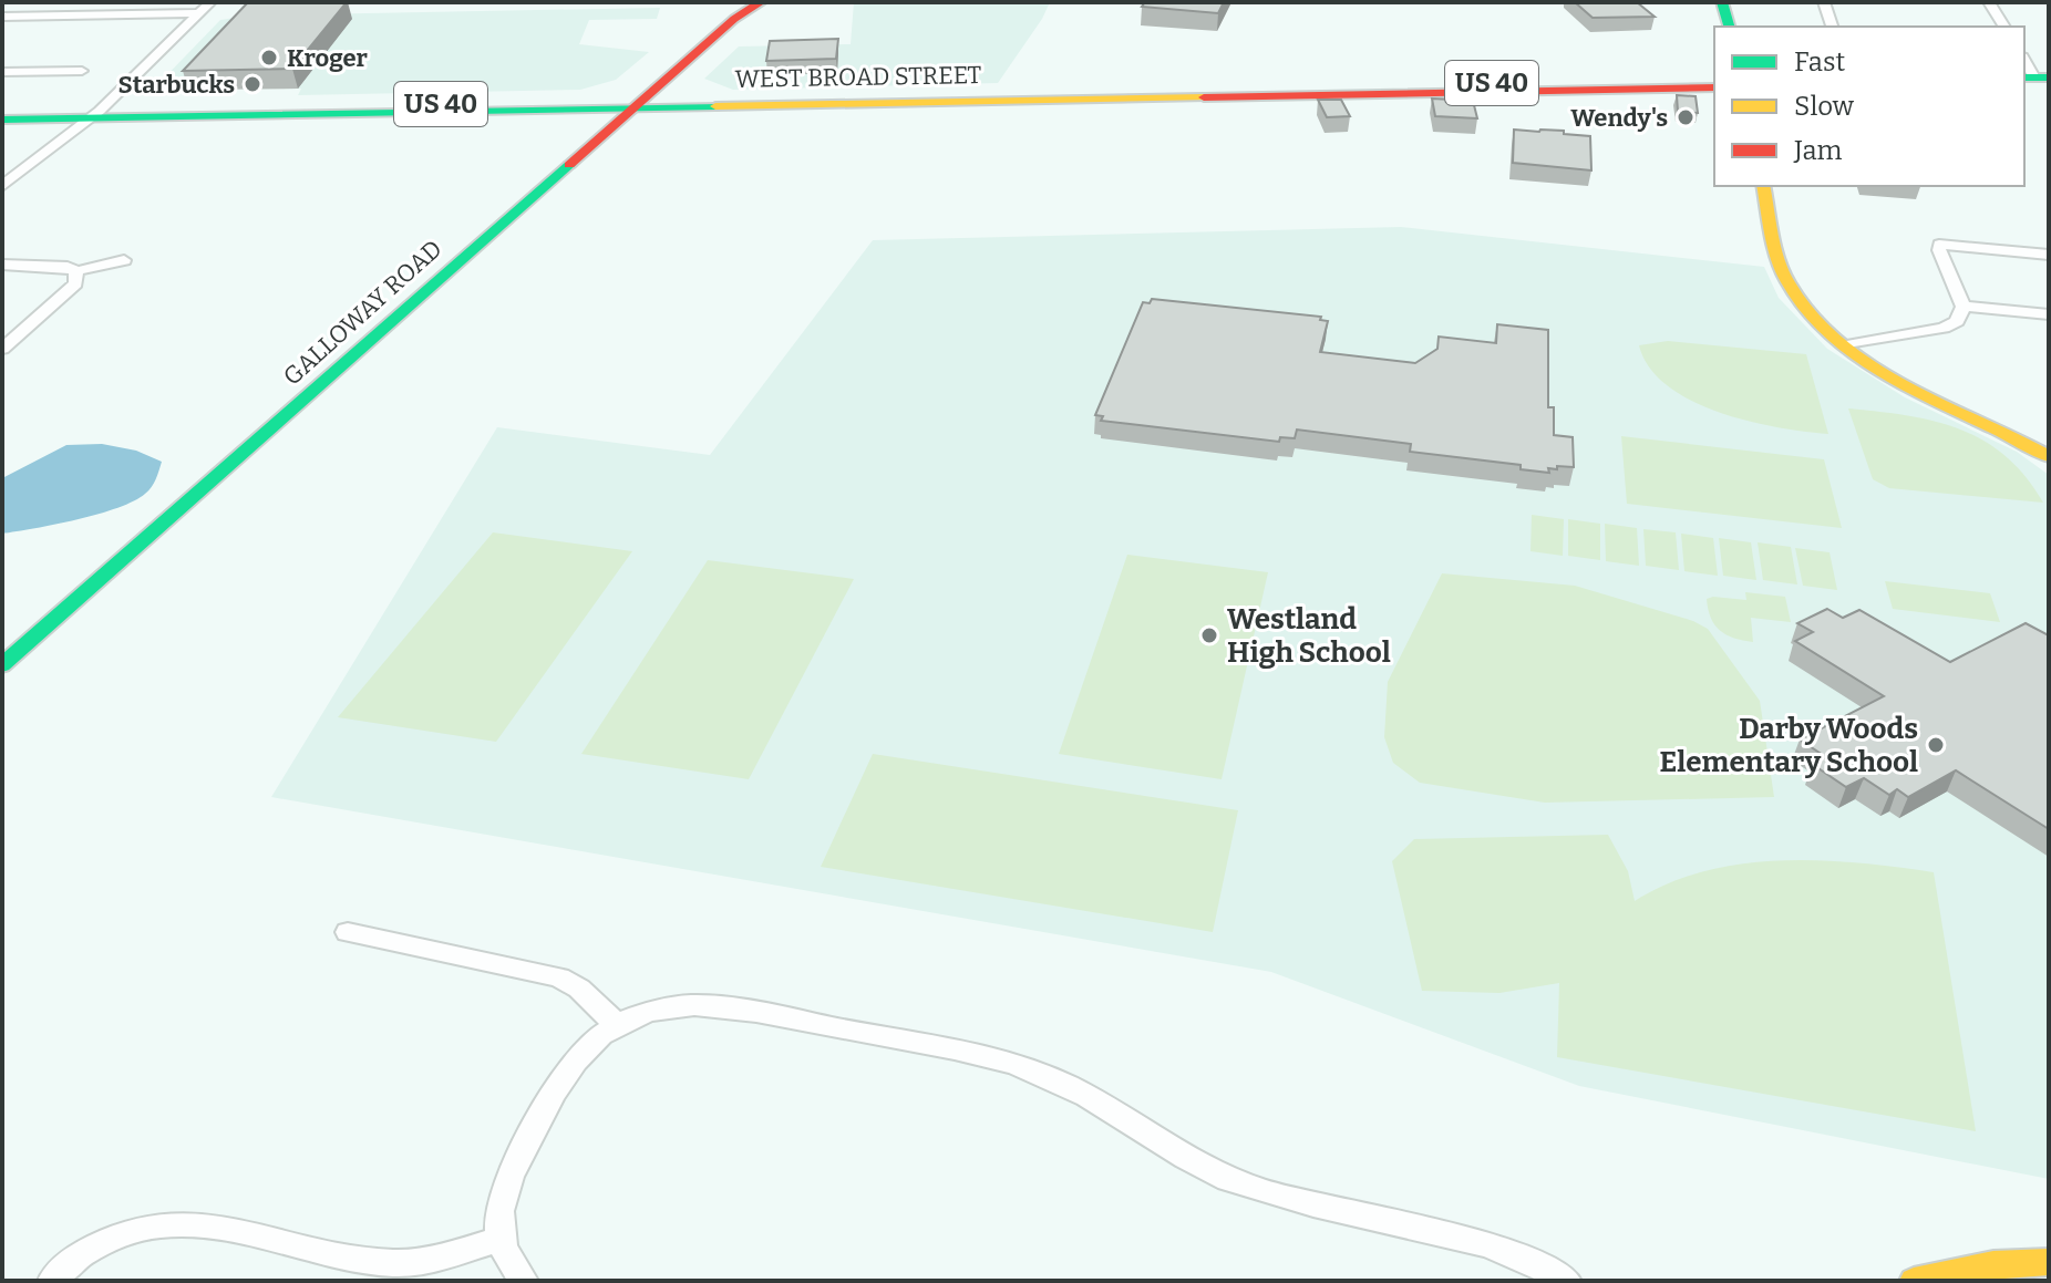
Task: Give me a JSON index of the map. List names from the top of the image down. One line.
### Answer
{"streets":{"main road":["WEST BROAD STREET","US 40","GALLOWAY ROAD"]},"crossings":[["WEST BROAD STREET","GALLOWAY ROAD"]],"places":["Kroger","Starbucks","Wendy's","Westland High School","Darby Woods Elementary School"],"legend":["Fast","Slow","Jam"]}
